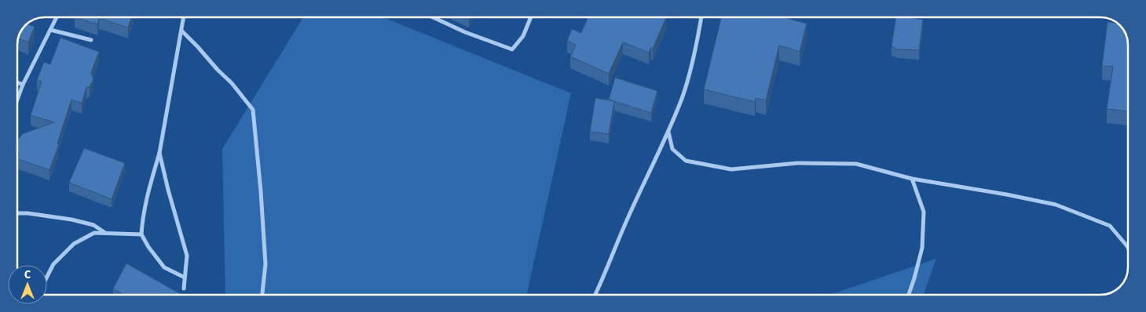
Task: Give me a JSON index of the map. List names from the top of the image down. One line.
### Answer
{"north":"top"}
